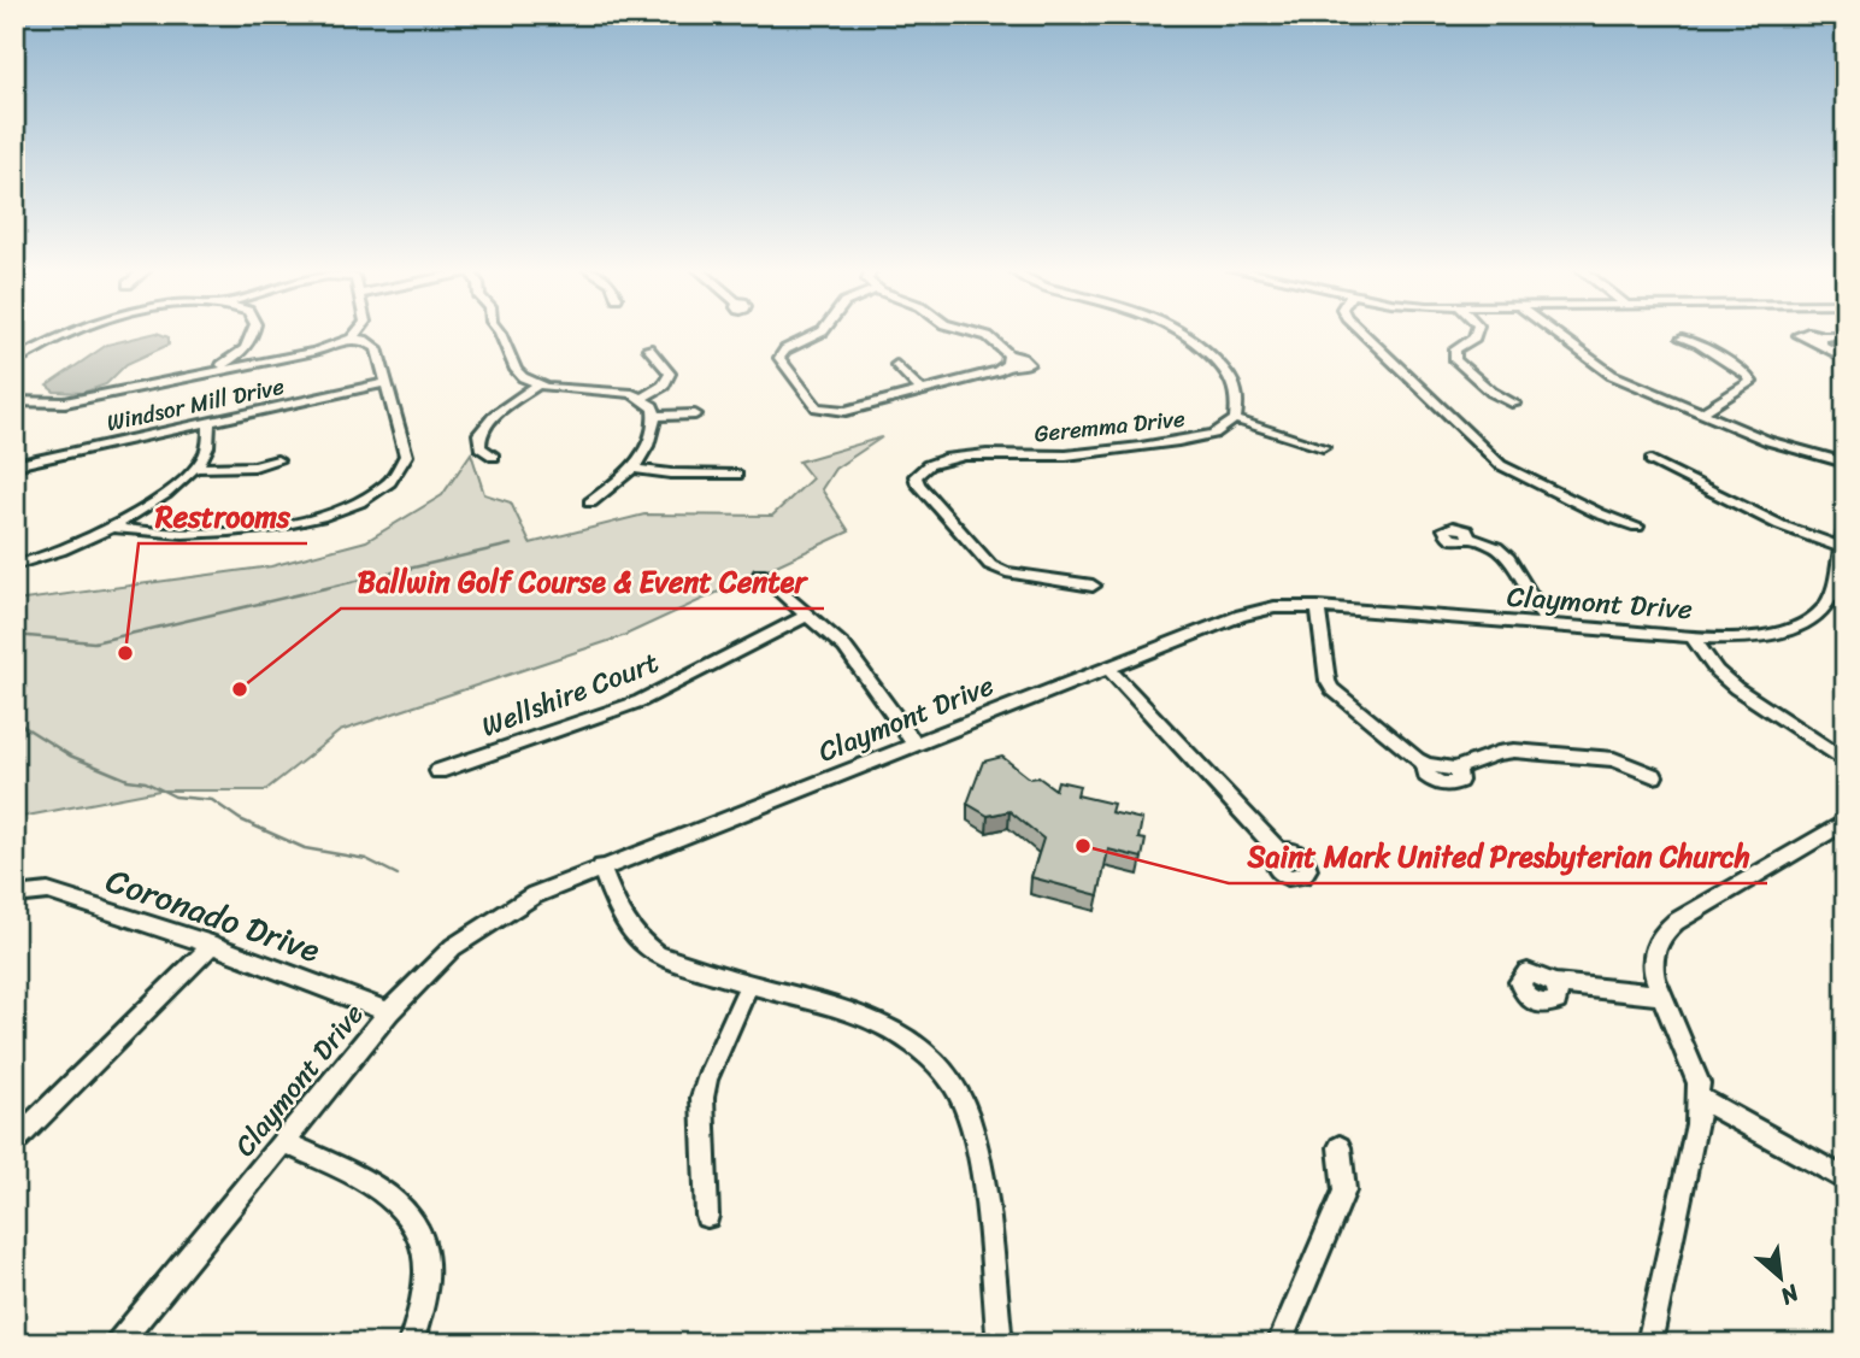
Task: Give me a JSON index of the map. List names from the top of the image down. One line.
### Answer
{"streets":{"street":["Windsor Mill Drive","Geremma Drive","Claymont Drive","Wellshire Court","Coronado Drive"]},"crossings":[["Claymont Drive","Coronado Drive"]],"places":["Restrooms","Ballwin Golf Course & Event Center","Saint Mark United Presbyterian Church"],"north":"bottom right"}
